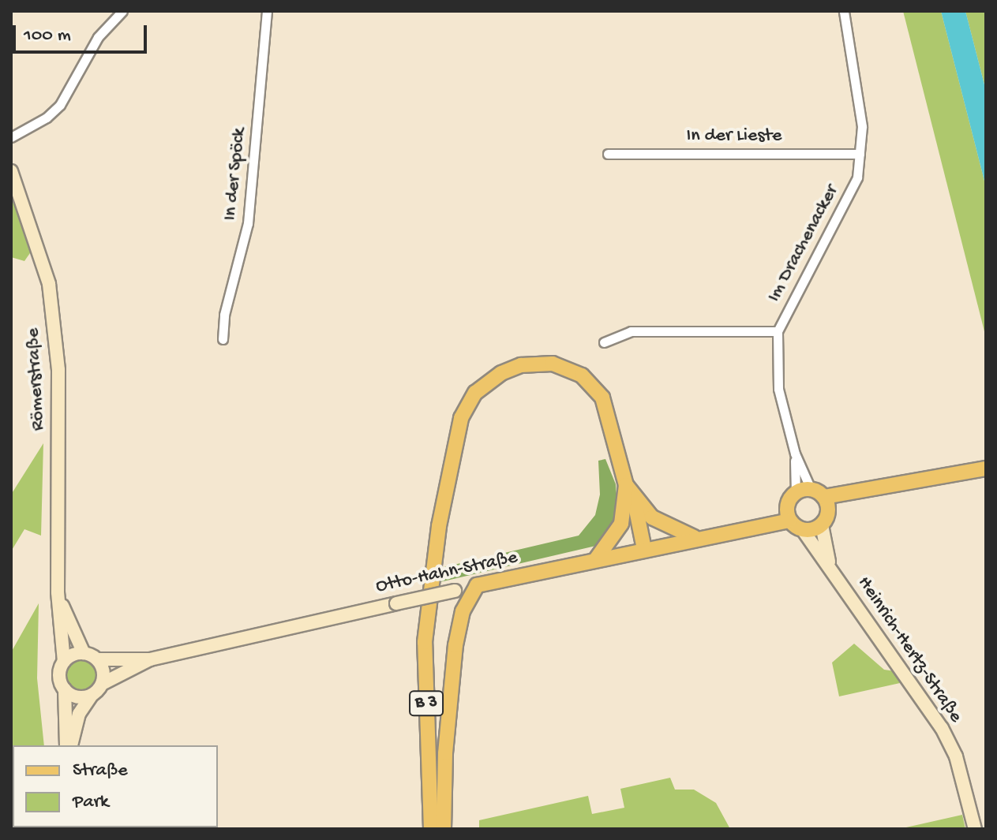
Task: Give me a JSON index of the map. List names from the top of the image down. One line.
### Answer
{"streets":{"main road":["Otto-Hahn-Straße","B 3"],"street":["In der Lieste","In der Spöck","Im Drachenacker","Römerstraße","Heinrich-Hertz-Straße"]},"crossings":[["In der Lieste","Im Drachenacker"],["Im Drachenacker","Otto-Hahn-Straße"],["Im Drachenacker","Heinrich-Hertz-Straße"],["Römerstraße","Otto-Hahn-Straße"],["Otto-Hahn-Straße","Heinrich-Hertz-Straße"],["Otto-Hahn-Straße","B 3"]],"legend":["Straße","Park"],"scale_bar":"100 m"}
